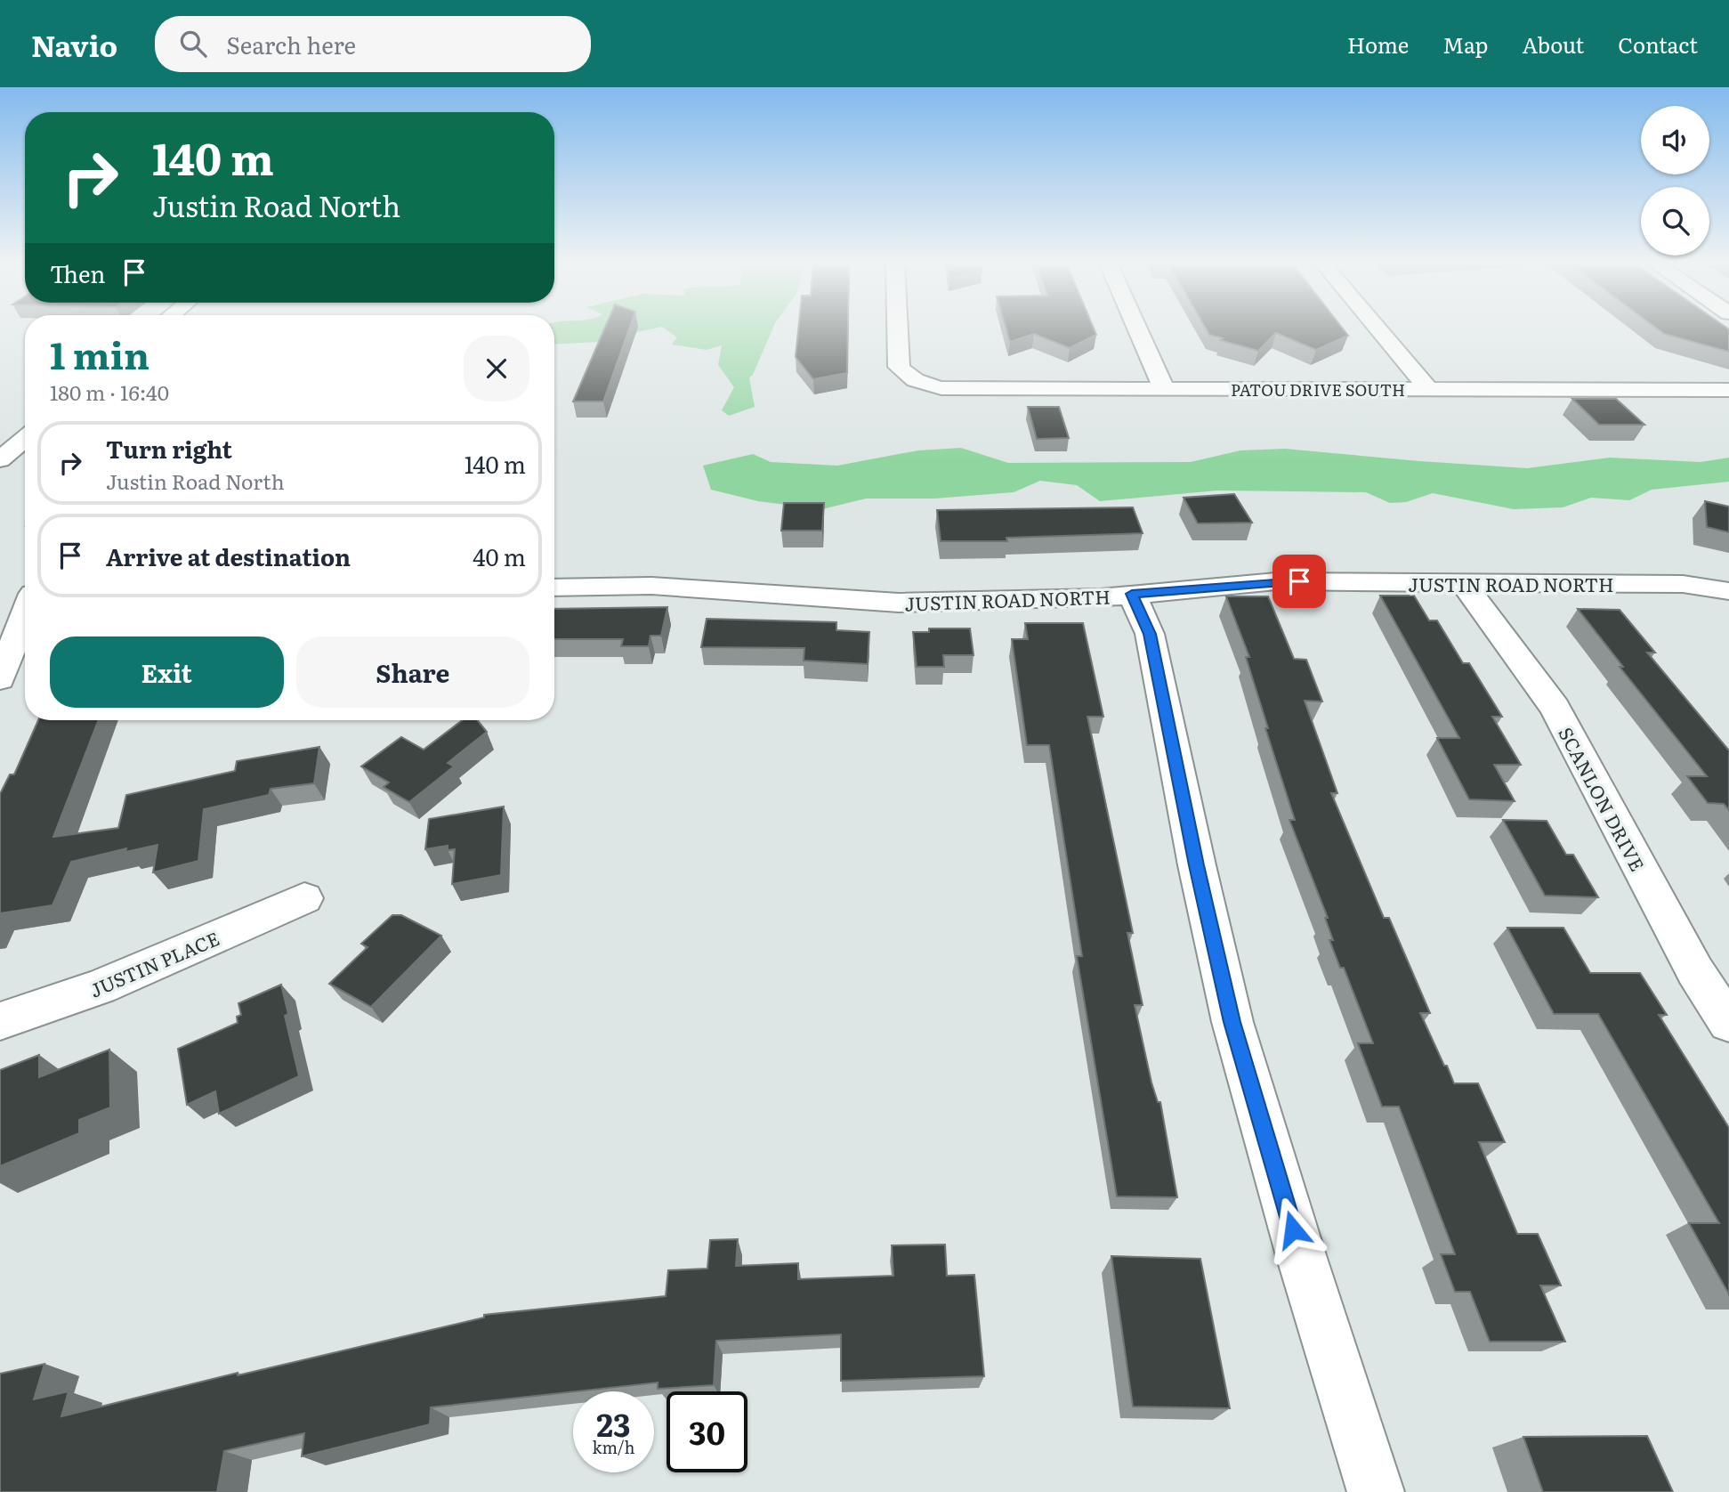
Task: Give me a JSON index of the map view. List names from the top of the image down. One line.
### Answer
{"streets":{"street":["PATOU DRIVE SOUTH","JUSTIN ROAD NORTH","SCANLON DRIVE","JUSTIN PLACE"]},"crossings":[["JUSTIN ROAD NORTH","SCANLON DRIVE"]],"page":{"header":"Navio","search":"Search here","nav":["Home","Map","About","Contact"],"turn":["140 m","Justin Road North"],"then":"Then","heading":["1 min","180 m · 16:40"],"list":[{"name":"Turn right","note":"Justin Road North","value":"140 m"},{"name":"Arrive at destination","value":"40 m"}],"buttons":["Exit","Share"],"speed":"23 km/h","limit":"30"}}
